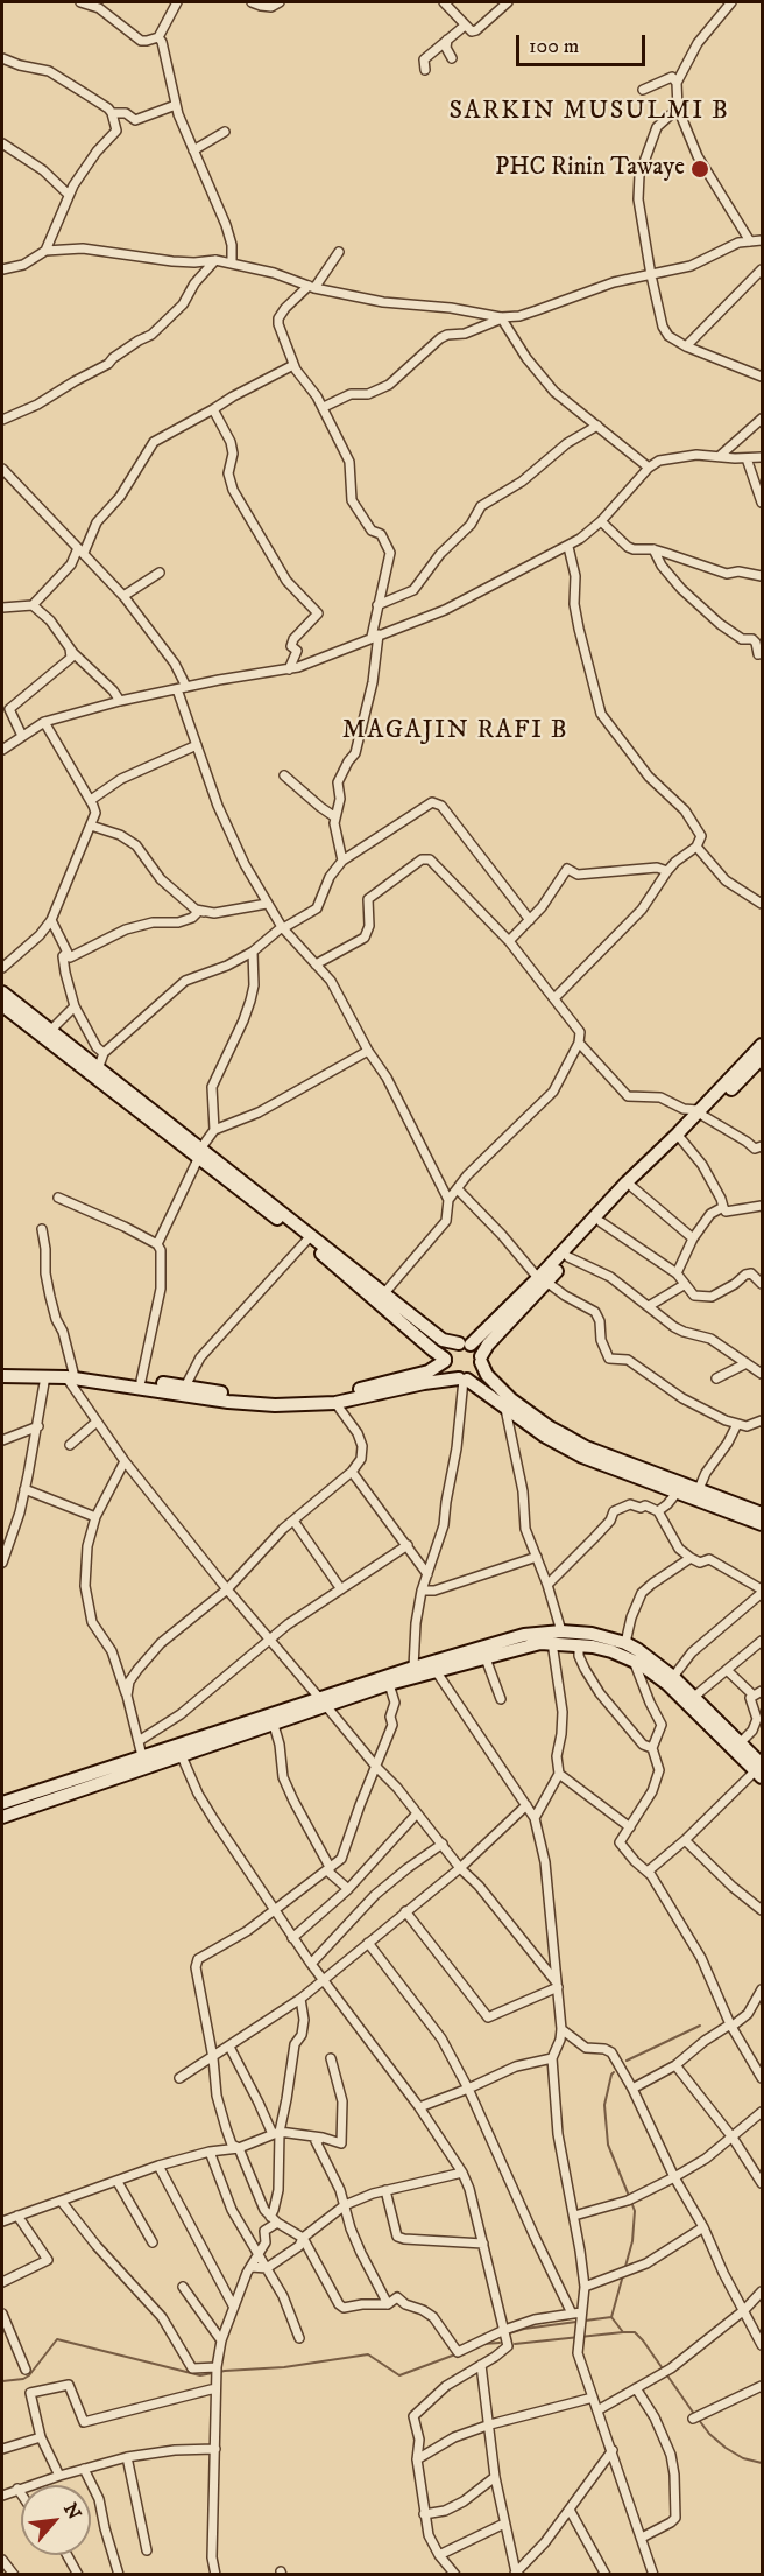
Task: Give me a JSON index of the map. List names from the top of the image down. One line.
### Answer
{"districts":["SARKIN MUSULMI B","MAGAJIN RAFI B"],"places":["PHC Rinin Tawaye"],"scale_bar":"100 m","north":"top right"}
